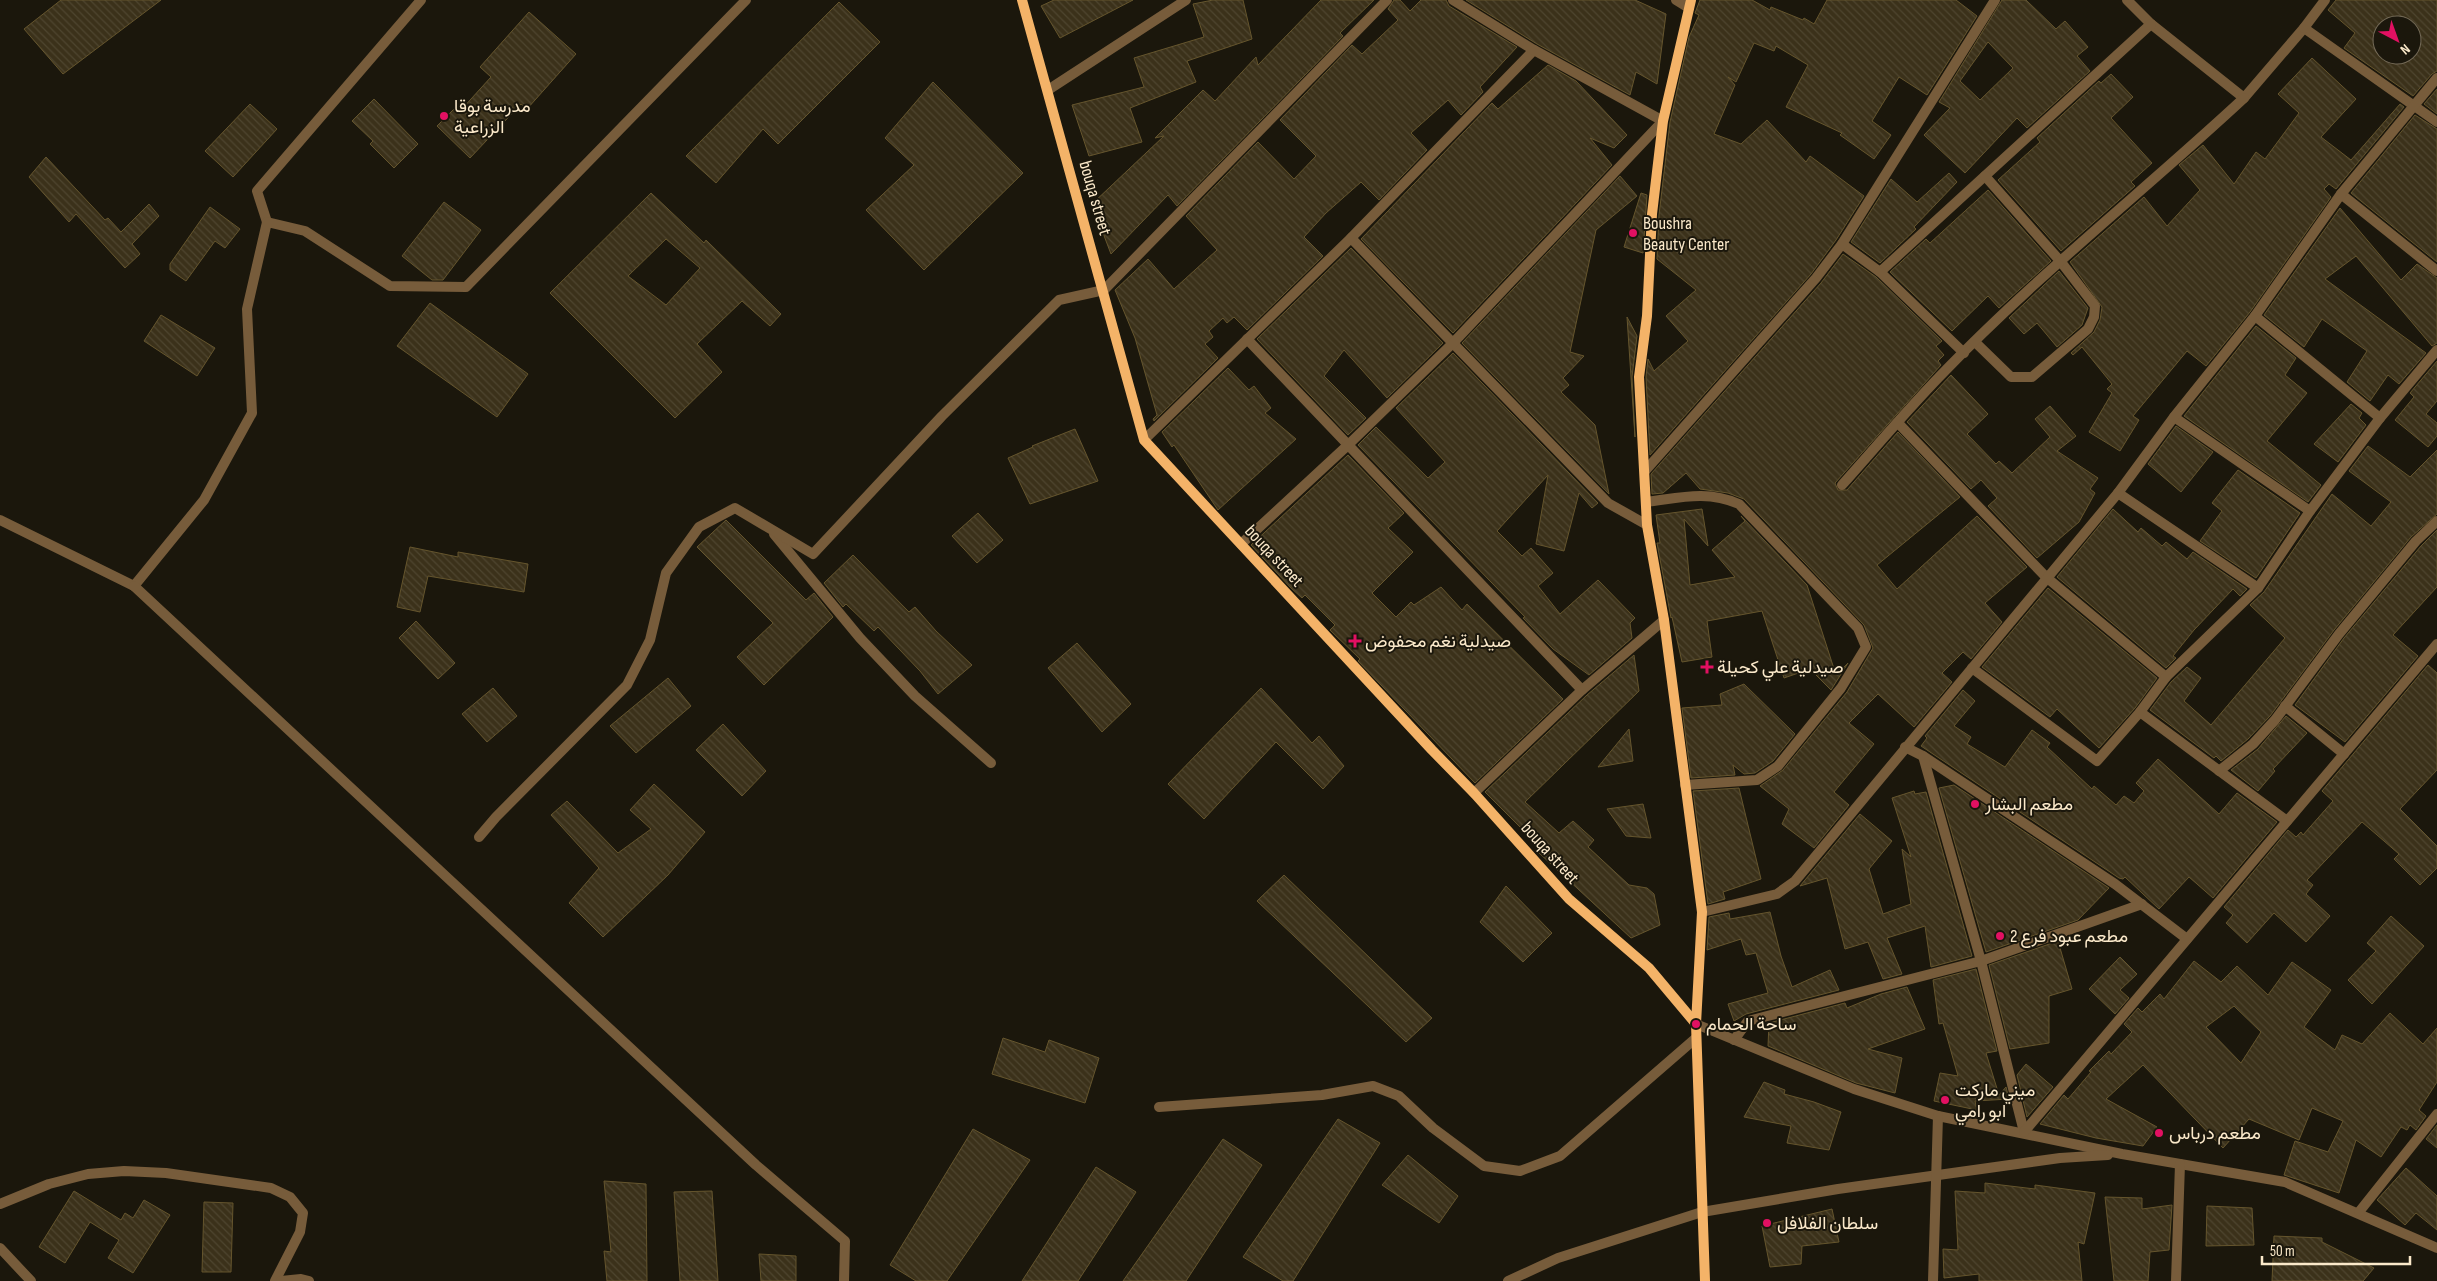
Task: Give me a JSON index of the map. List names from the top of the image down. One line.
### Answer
{"streets":{"street":["bouqa street"]},"places":{"other":["مدرسة بوقا الزراعية","Boushra Beauty Center","مطعم البشار","مطعم عبود فرع 2","ساحة الحمام","ميني ماركت ابو رامي","مطعم درباس","سلطان الفلافل"],"health":["صيدلية نغم محفوض","صيدلية علي كحيلة"]},"scale_bar":"50 m","north":"bottom right"}
